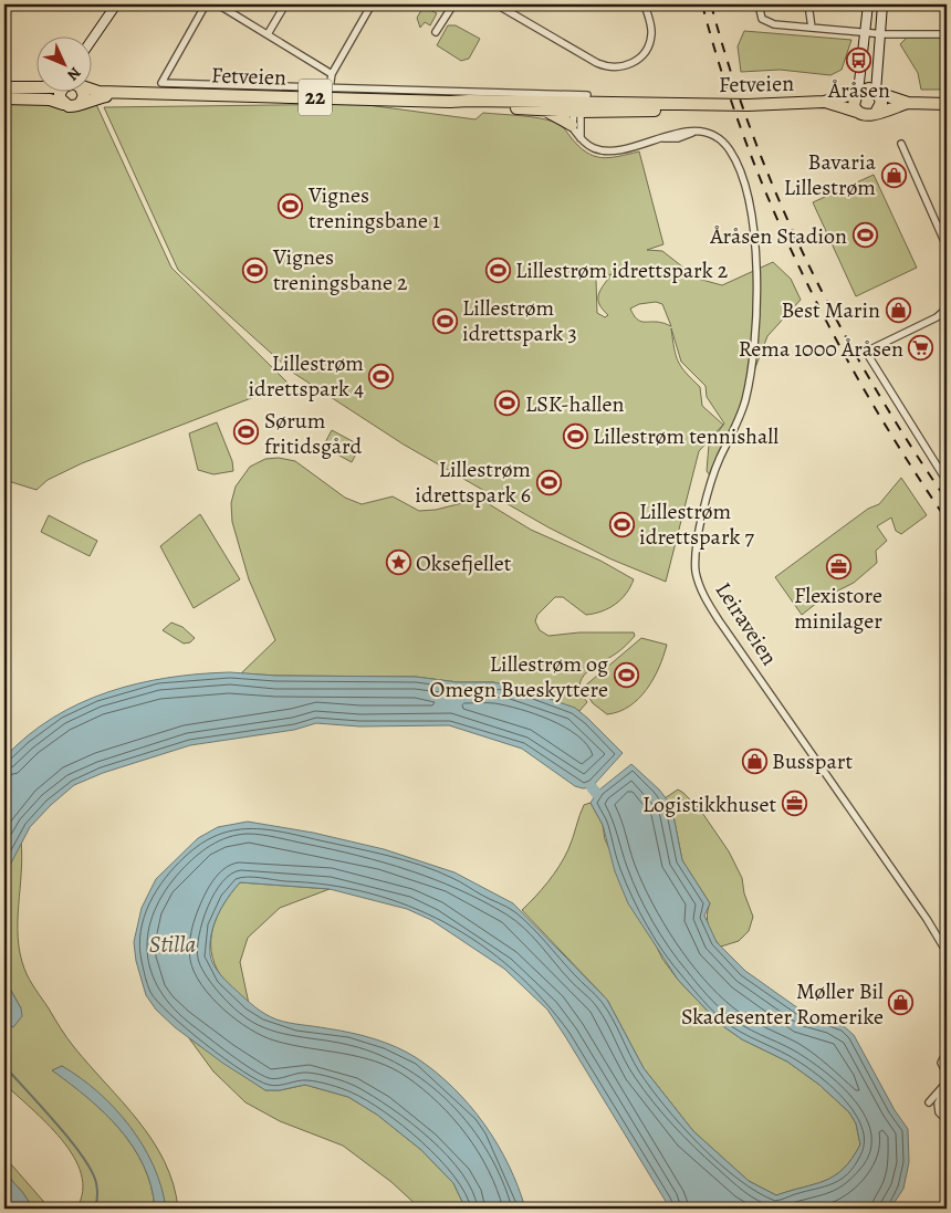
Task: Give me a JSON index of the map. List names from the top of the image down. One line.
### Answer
{"streets":{"highway":["Fetveien","22"],"street":["Leiraveien"]},"crossings":[["Fetveien","22"]],"water":["Stilla"],"places":{"bus stop":["Åråsen"],"shop":["Bavaria Lillestrøm","Best Marin","Busspart","Møller Bil Skadesenter Romerike"],"sports":["Vignes treningsbane 1","Åråsen Stadion","Vignes treningsbane 2","Lillestrøm idrettspark 2","Lillestrøm idrettspark 3","Lillestrøm idrettspark 4","LSK-hallen","Sørum fritidsgård","Lillestrøm tennishall","Lillestrøm idrettspark 6","Lillestrøm idrettspark 7","Lillestrøm og Omegn Bueskyttere"],"supermarket":["Rema 1000 Åråsen"],"place":["Oksefjellet"],"office":["Flexistore minilager","Logistikkhuset"]},"north":"bottom right"}
